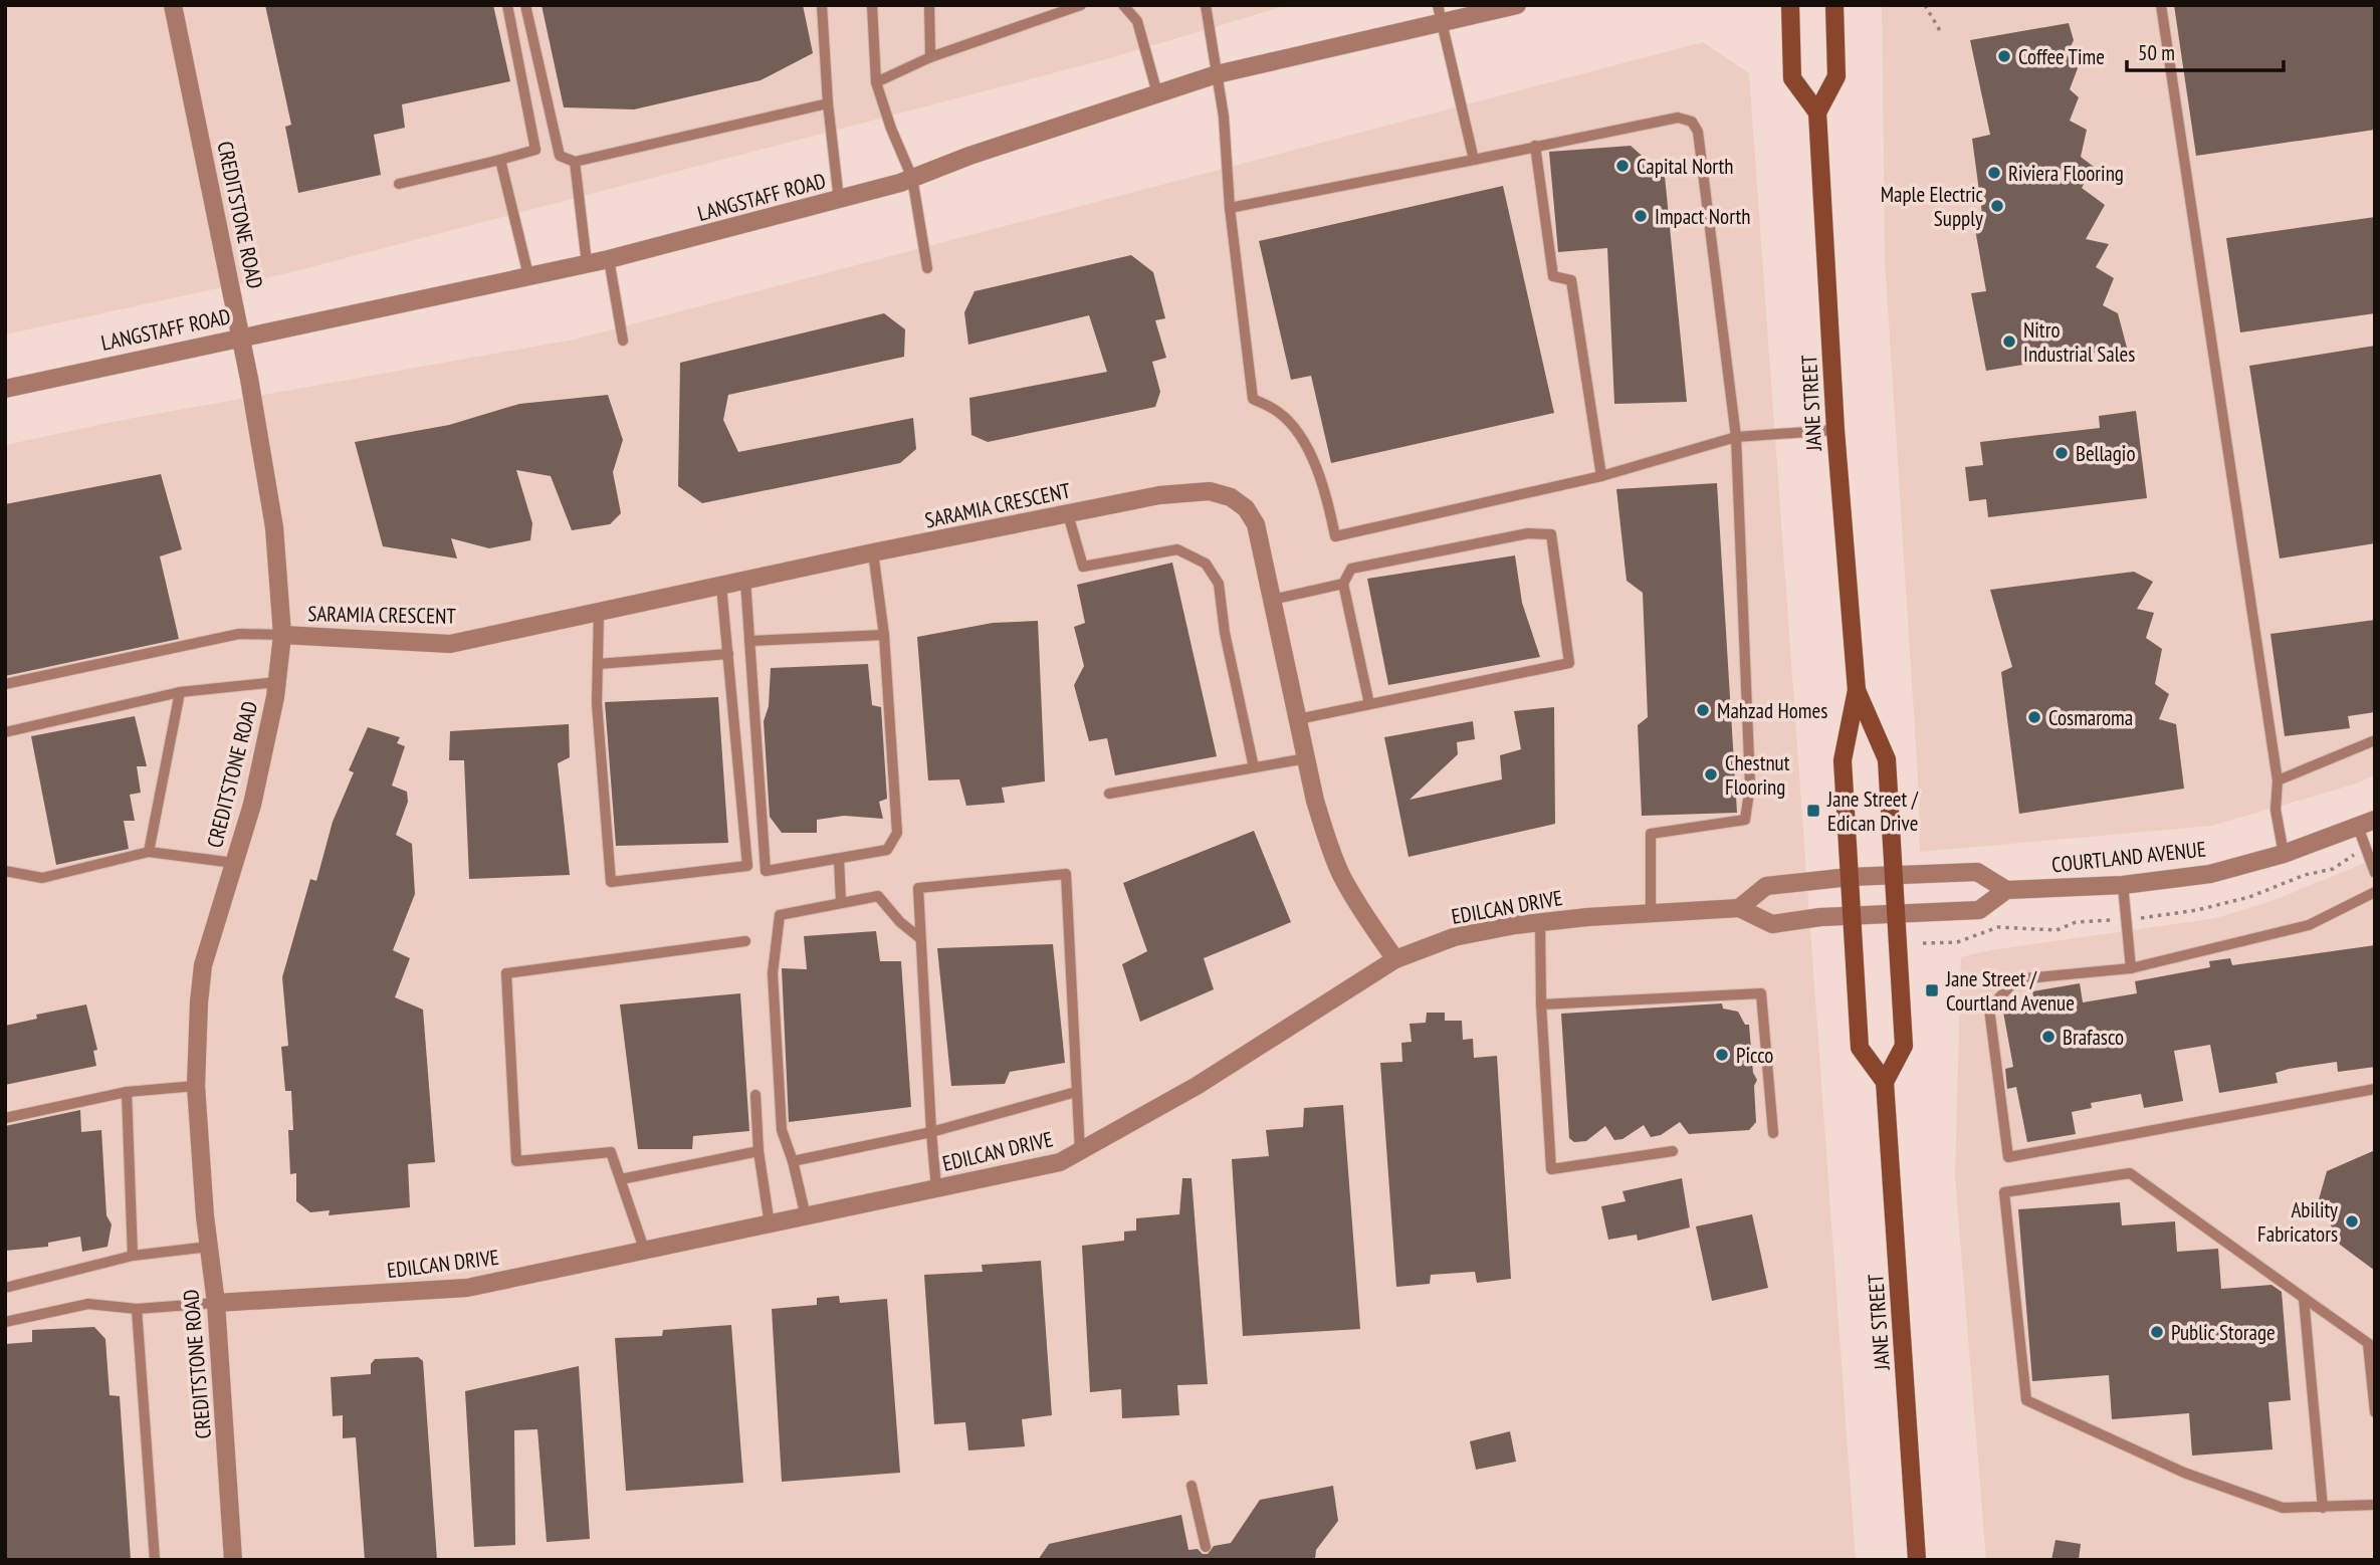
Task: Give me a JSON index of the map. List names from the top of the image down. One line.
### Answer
{"streets":{"main road":["JANE STREET"],"street":["LANGSTAFF ROAD","CREDITSTONE ROAD","SARAMIA CRESCENT","COURTLAND AVENUE","EDILCAN DRIVE"]},"crossings":[["LANGSTAFF ROAD","CREDITSTONE ROAD"],["CREDITSTONE ROAD","SARAMIA CRESCENT"],["CREDITSTONE ROAD","EDILCAN DRIVE"],["JANE STREET","EDILCAN DRIVE"],["SARAMIA CRESCENT","EDILCAN DRIVE"]],"places":{"other":["Coffee Time","Capital North","Riviera Flooring","Maple Electric Supply","Impact North","Nitro Industrial Sales","Bellagio","Mahzad Homes","Cosmaroma","Chestnut Flooring","Brafasco","Picco","Ability Fabricators","Public Storage"],"transit":["Jane Street / Edican Drive","Jane Street / Courtland Avenue"]},"scale_bar":"50 m"}
